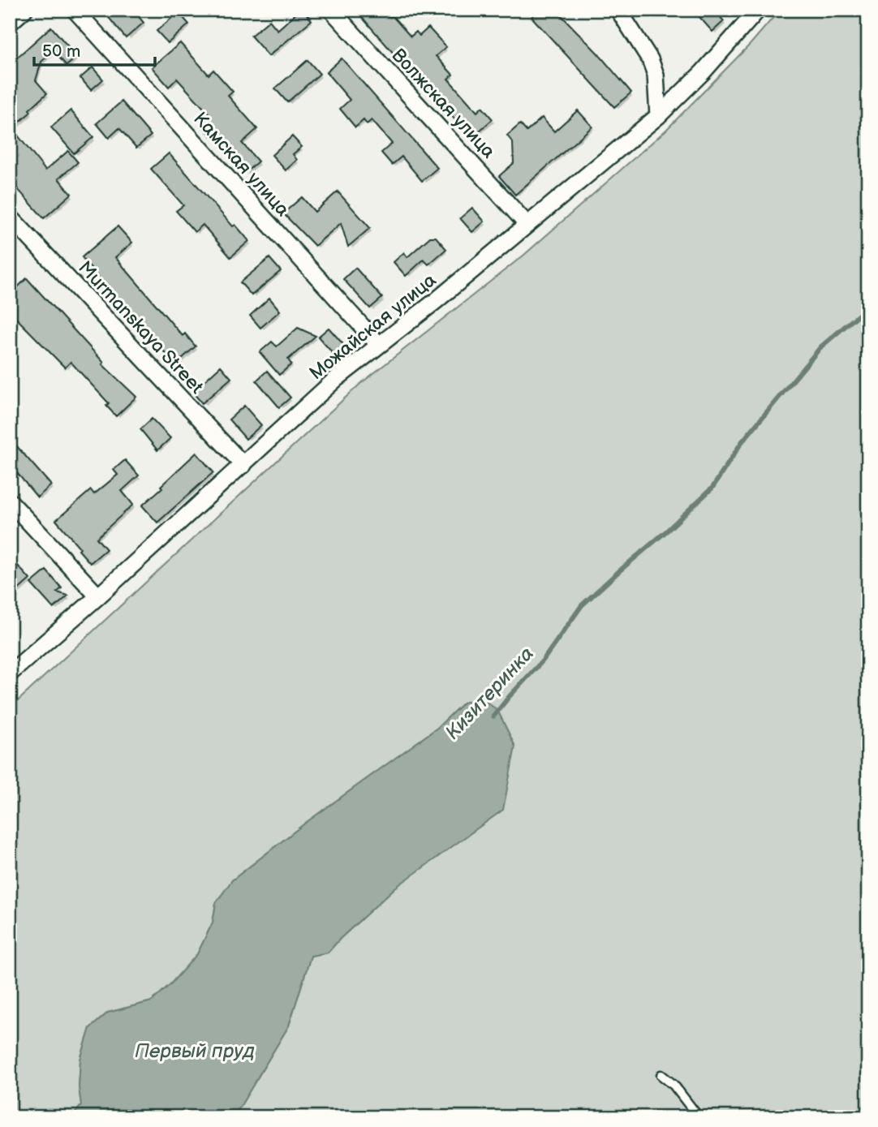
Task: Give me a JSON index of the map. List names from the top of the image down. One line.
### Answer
{"streets":{"street":["Волжская улица","Камская улица","Можайская улица","Murmanskaya Street"]},"crossings":[["Волжская улица","Можайская улица"],["Камская улица","Можайская улица"],["Можайская улица","Murmanskaya Street"]],"water":["Кизитеринка","Первый пруд"],"scale_bar":"50 m"}
